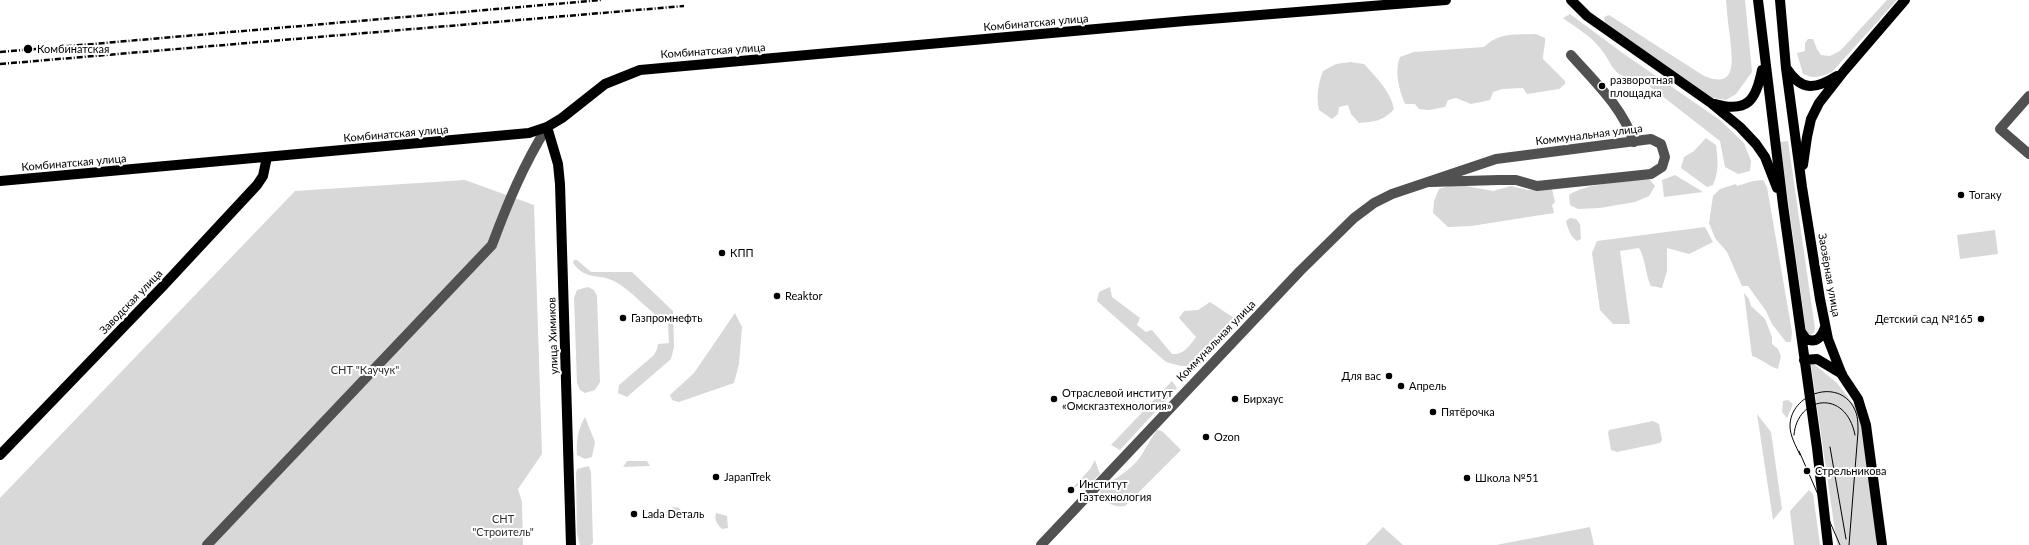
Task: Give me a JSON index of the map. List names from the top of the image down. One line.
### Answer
{"streets":{"main road":["Комбинатская улица","Заозёрная улица","Заводская улица","улица Химиков"],"street":["Коммунальная улица"]},"crossings":[["Комбинатская улица","Заводская улица"],["Комбинатская улица","улица Химиков"]],"parks":["СНТ \"Каучук\"","СНТ \"Строитель\""],"places":["Комбинатская","разворотная площадка","Тогаку","КПП","Reaktor","Газпромнефть","Детский сад №165","Для вас","Апрель","Отраслевой институт «Омскгазтехнология»","Бирхаус","Пятёрочка","Ozon","Стрельникова","JapanTrek","Школа №51","Институт Газтехнология","Lada Dеталь"]}
